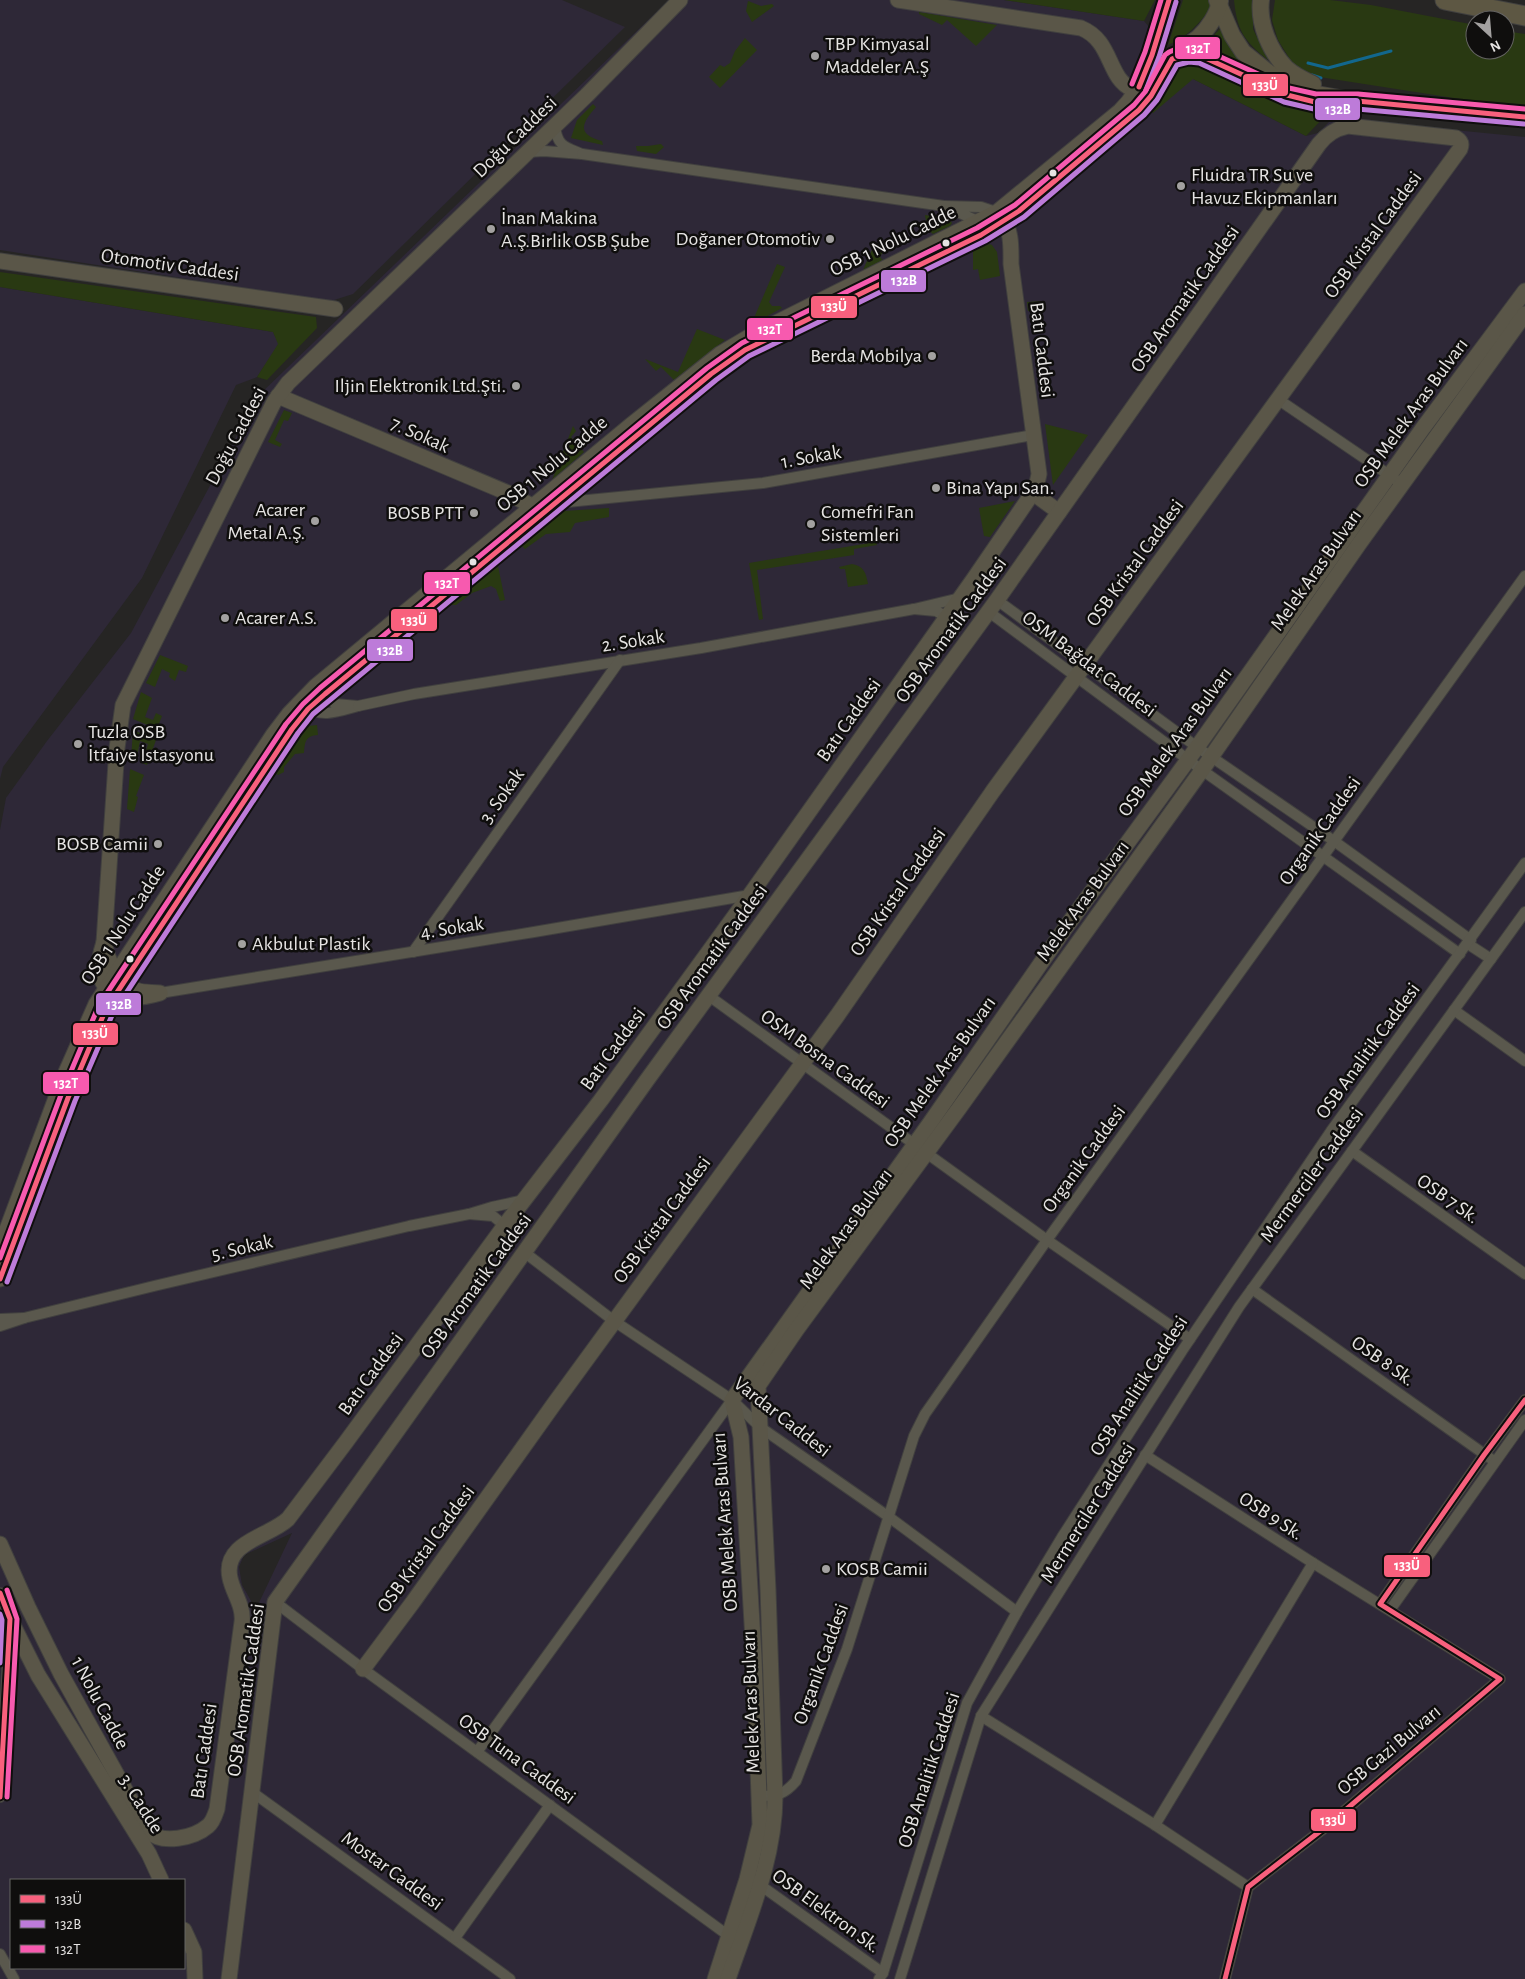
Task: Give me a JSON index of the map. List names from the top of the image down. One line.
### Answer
{"streets":{"main road":["OSB 1 Nolu Cadde"],"street":["Doğu Caddesi","OSB Kristal Caddesi","Otomotiv Caddesi","OSB Aromatik Caddesi","Batı Caddesi","OSB Melek Aras Bulvarı","7. Sokak","1. Sokak","Melek Aras Bulvarı","2. Sokak","OSM Bağdat Caddesi","3. Sokak","Organik Caddesi","4. Sokak","OSB Analitik Caddesi","OSM Bosna Caddesi","Mermerciler Caddesi","OSB 7 Sk.","5. Sokak","OSB 8 Sk.","Vardar Caddesi","OSB 9 Sk.","1 Nolu Cadde","OSB Gazi Bulvarı","OSB Tuna Caddesi","3. Cadde","Mostar Caddesi","OSB Elektron Sk."]},"crossings":[["Doğu Caddesi","OSB 1 Nolu Cadde"],["Doğu Caddesi","7. Sokak"],["OSB Kristal Caddesi","OSB Aromatik Caddesi"],["OSB Kristal Caddesi","OSM Bağdat Caddesi"],["OSB Kristal Caddesi","OSM Bosna Caddesi"],["OSB Kristal Caddesi","Vardar Caddesi"],["OSB Kristal Caddesi","OSB Tuna Caddesi"],["OSB 1 Nolu Cadde","Batı Caddesi"],["OSB 1 Nolu Cadde","7. Sokak"],["OSB 1 Nolu Cadde","1. Sokak"],["OSB 1 Nolu Cadde","2. Sokak"],["OSB Aromatik Caddesi","OSM Bağdat Caddesi"],["OSB Aromatik Caddesi","OSM Bosna Caddesi"],["OSB Aromatik Caddesi","Vardar Caddesi"],["OSB Aromatik Caddesi","OSB Tuna Caddesi"],["OSB Aromatik Caddesi","Mostar Caddesi"],["Batı Caddesi","1. Sokak"],["Batı Caddesi","2. Sokak"],["Batı Caddesi","4. Sokak"],["Batı Caddesi","5. Sokak"],["Batı Caddesi","1 Nolu Cadde"],["OSB Melek Aras Bulvarı","Melek Aras Bulvarı"],["OSB Melek Aras Bulvarı","OSM Bağdat Caddesi"],["OSB Melek Aras Bulvarı","OSM Bosna Caddesi"],["OSB Melek Aras Bulvarı","Vardar Caddesi"],["OSB Melek Aras Bulvarı","OSB Tuna Caddesi"],["OSB Melek Aras Bulvarı","OSB Elektron Sk."],["7. Sokak","1. Sokak"],["Melek Aras Bulvarı","OSM Bağdat Caddesi"],["Melek Aras Bulvarı","Organik Caddesi"],["Melek Aras Bulvarı","OSM Bosna Caddesi"],["Melek Aras Bulvarı","Vardar Caddesi"],["Melek Aras Bulvarı","OSB Elektron Sk."],["2. Sokak","3. Sokak"],["OSM Bağdat Caddesi","Organik Caddesi"],["OSM Bağdat Caddesi","OSB Analitik Caddesi"],["OSM Bağdat Caddesi","Mermerciler Caddesi"],["3. Sokak","4. Sokak"],["Organik Caddesi","OSM Bosna Caddesi"],["Organik Caddesi","Vardar Caddesi"],["OSB Analitik Caddesi","OSM Bosna Caddesi"],["OSB Analitik Caddesi","Vardar Caddesi"],["OSB Analitik Caddesi","OSB Elektron Sk."],["Mermerciler Caddesi","OSB 7 Sk."],["Mermerciler Caddesi","OSB 8 Sk."],["Mermerciler Caddesi","OSB 9 Sk."],["OSB 9 Sk.","OSB Gazi Bulvarı"]],"places":["TBP Kimyasal Maddeler A.Ş","Fluidra TR Su ve Havuz Ekipmanları","İnan Makina A.Ş.Birlik OSB Şube","Doğaner Otomotiv","Berda Mobilya","Iljin Elektronik Ltd.Şti.","Bina Yapı San.","BOSB PTT","Acarer Metal A.Ş.","Comefri Fan Sistemleri","Acarer A.S.","Tuzla OSB İtfaiye İstasyonu","BOSB Camii","Akbulut Plastik","KOSB Camii"],"lines":["transit line 133Ü","transit line 132T","transit line 132B"],"legend":["133Ü","132B","132T"],"north":"bottom right"}
